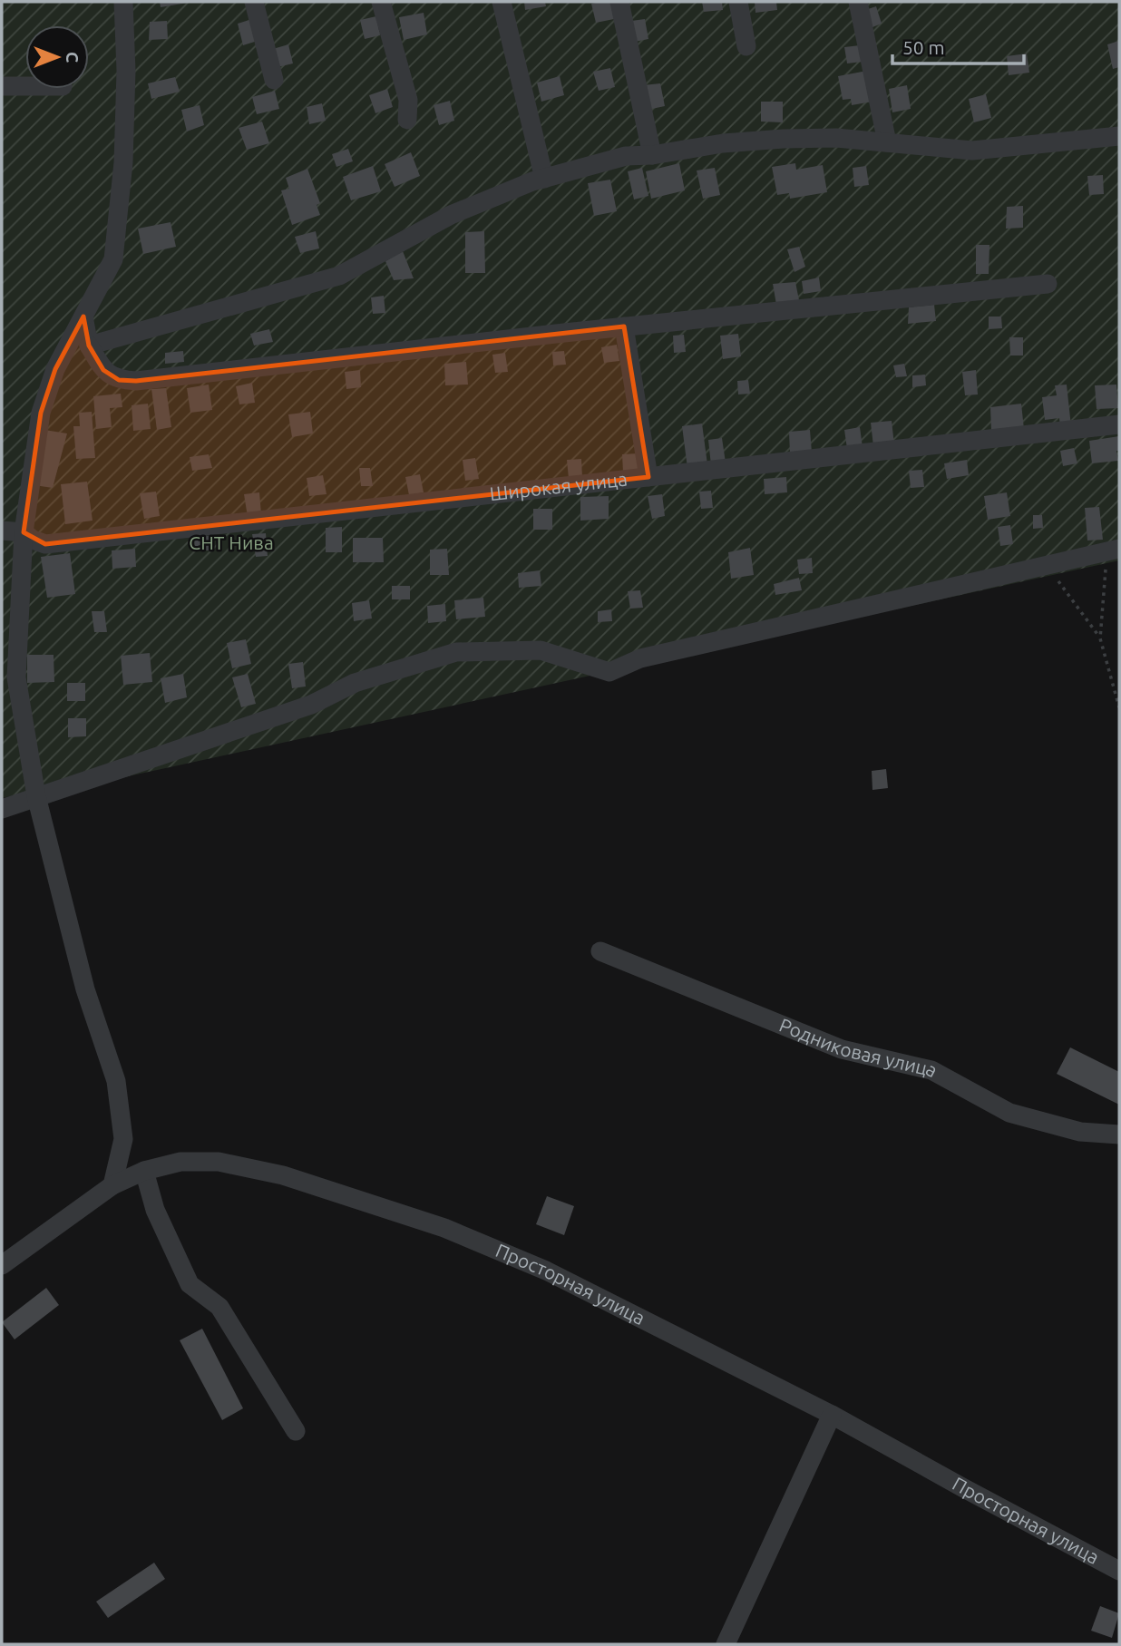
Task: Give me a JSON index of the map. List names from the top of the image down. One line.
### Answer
{"streets":{"street":["Широкая улица","Родниковая улица","Просторная улица"]},"parks":["СНТ Нива"],"scale_bar":"50 m","north":"right"}
